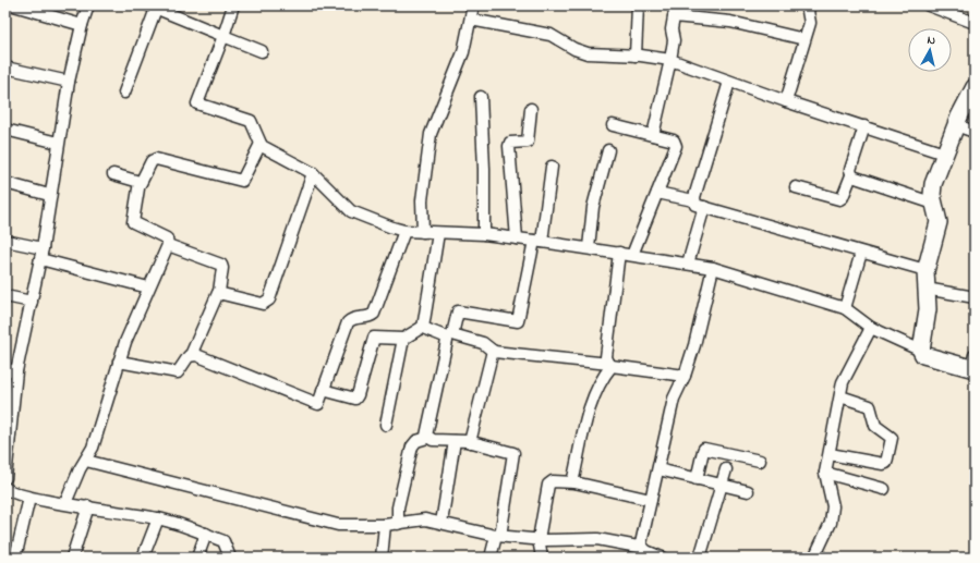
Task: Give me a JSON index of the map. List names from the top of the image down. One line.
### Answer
{"north":"top"}
